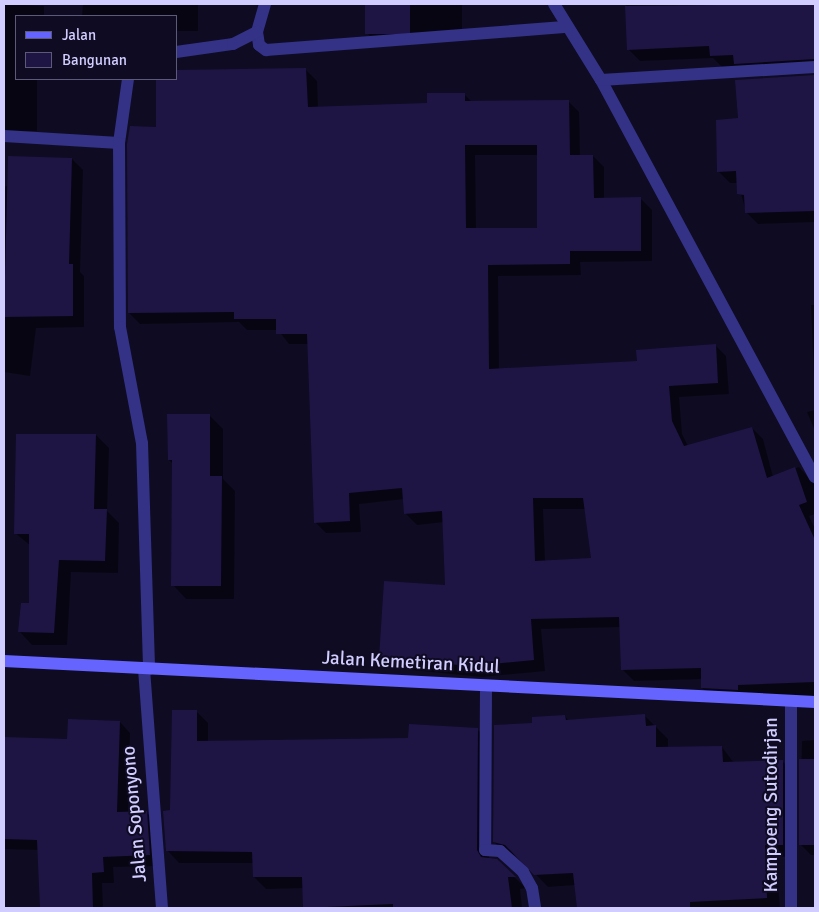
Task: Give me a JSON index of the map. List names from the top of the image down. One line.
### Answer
{"streets":{"street":["Jalan Kemetiran Kidul","Kampoeng Sutodirjan","Jalan Soponyono"]},"crossings":[["Jalan Kemetiran Kidul","Kampoeng Sutodirjan"],["Jalan Kemetiran Kidul","Jalan Soponyono"]],"legend":["Jalan","Bangunan"]}
